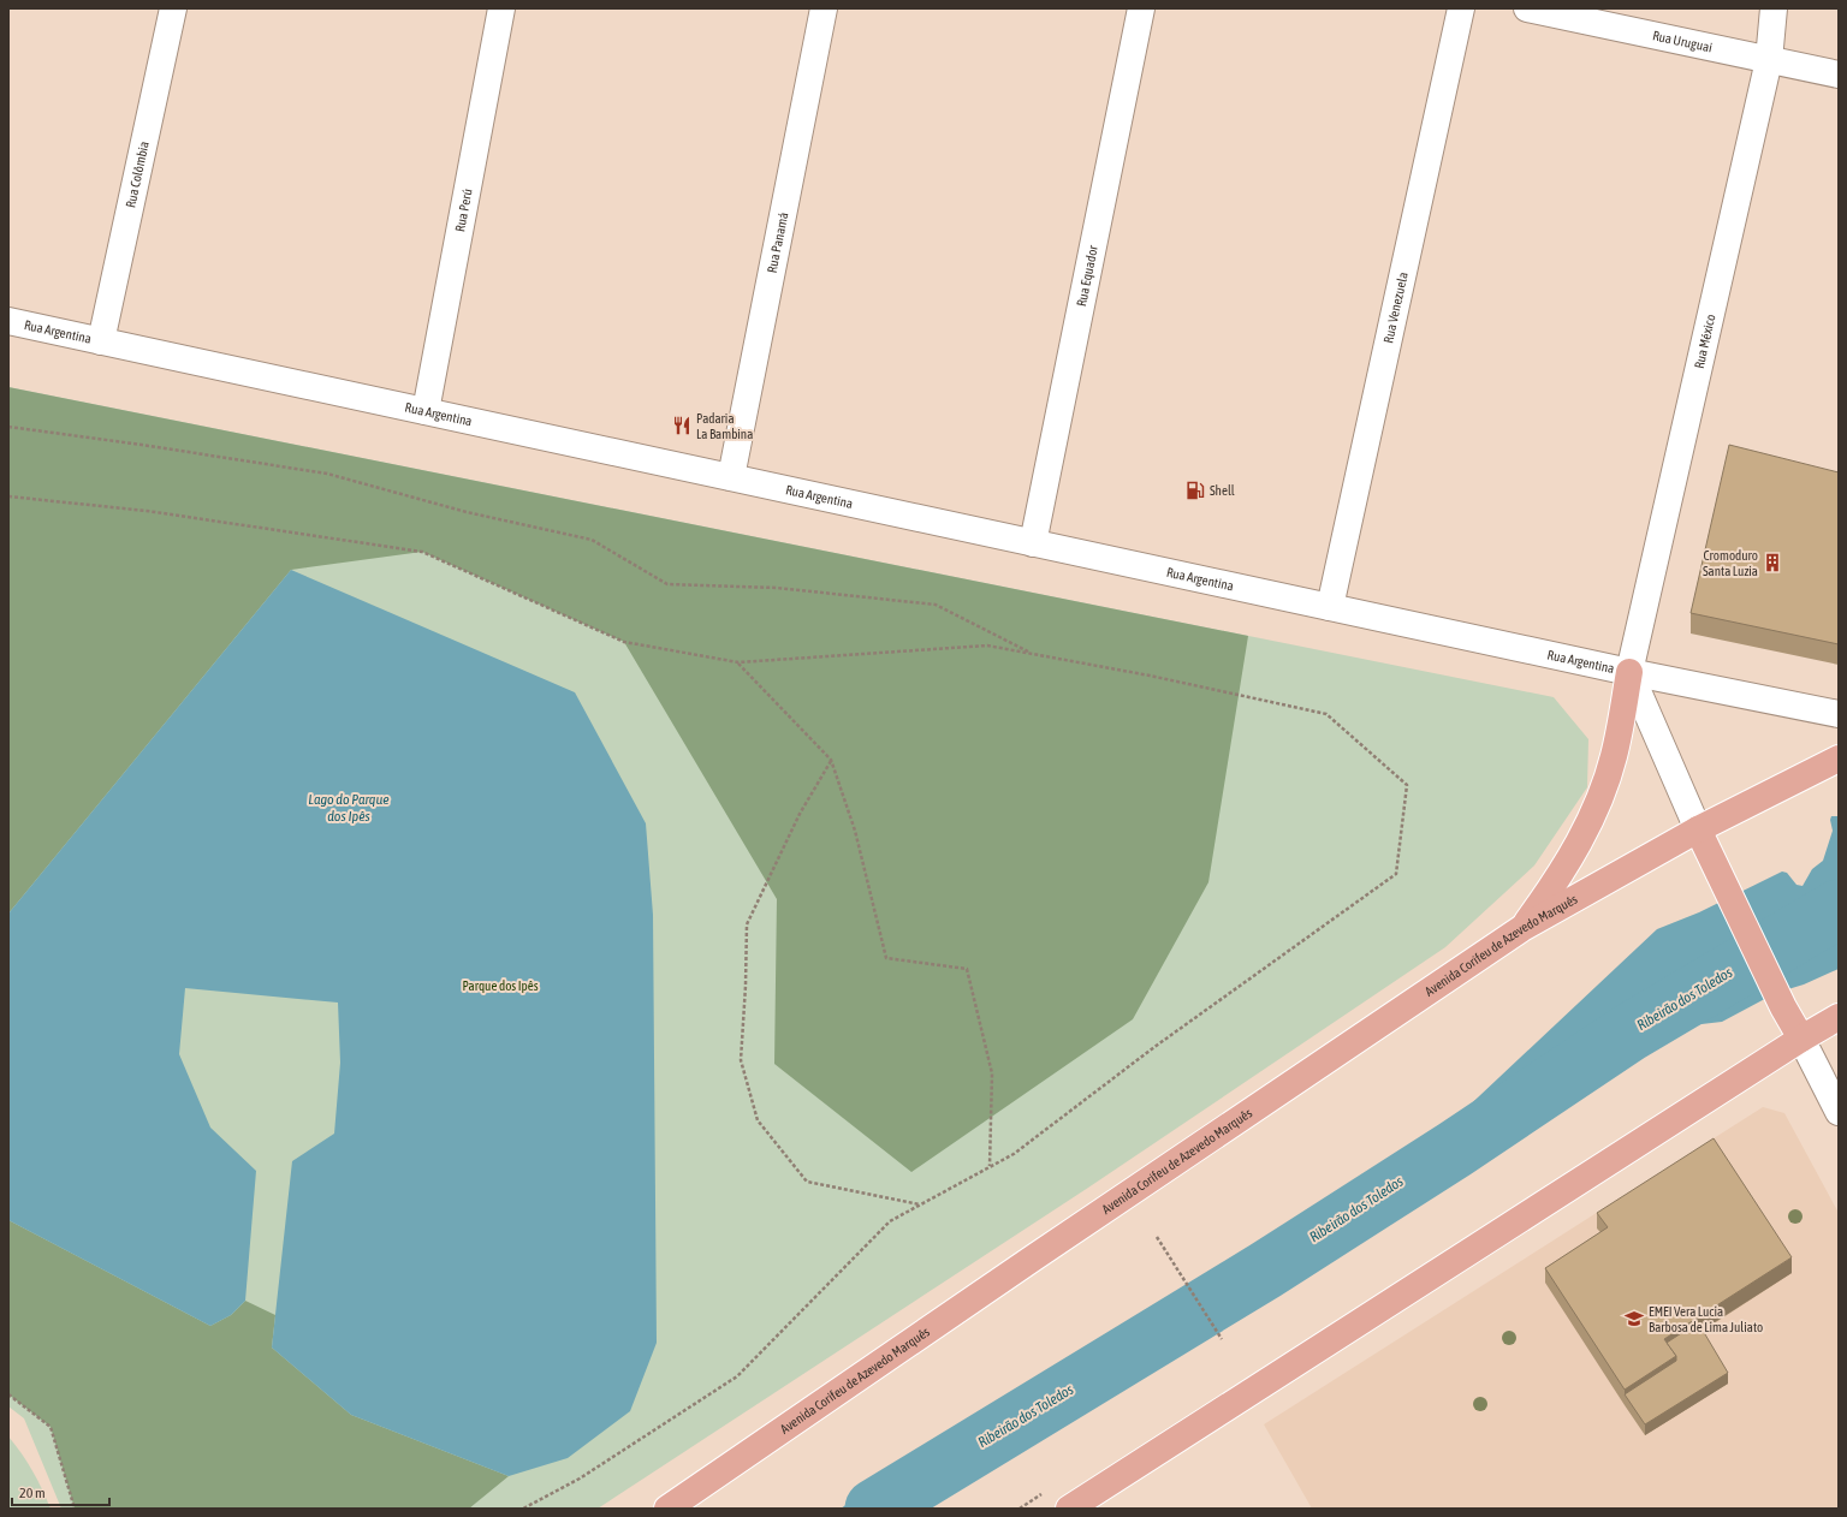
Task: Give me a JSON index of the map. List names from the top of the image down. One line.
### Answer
{"streets":{"main road":["Avenida Corifeu de Azevedo Marquês"],"street":["Rua Uruguai","Rua Colômbia","Rua Perú","Rua Panamá","Rua Equador","Rua Venezuela","Rua Argentina","Rua México"]},"crossings":[["Rua Uruguai","Rua México"],["Rua Colômbia","Rua Argentina"],["Rua Perú","Rua Argentina"],["Rua Panamá","Rua Argentina"],["Rua Equador","Rua Argentina"],["Rua Venezuela","Rua Argentina"],["Rua Argentina","Rua México"],["Rua Argentina","Avenida Corifeu de Azevedo Marquês"]],"water":["Lago do Parque dos Ipês","Ribeirão dos Toledos"],"parks":["Parque dos Ipês"],"places":{"restaurant":["Padaria La Bambina"],"fuel station":["Shell"],"building":["Cromoduro Santa Luzia"],"school or university":["EMEI Vera Lucia Barbosa de Lima Juliato"]},"scale_bar":"20 m"}
